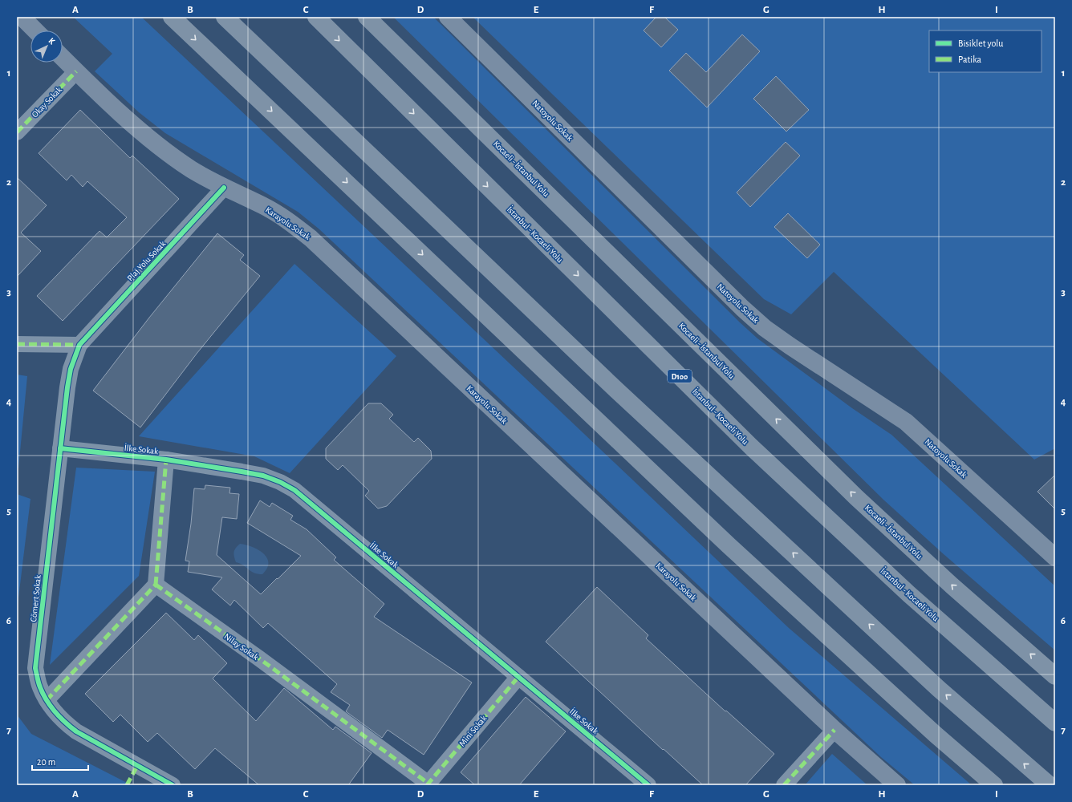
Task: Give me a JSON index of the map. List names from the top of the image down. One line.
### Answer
{"streets":{"highway":["Kocaeli - İstanbul Yolu","İstanbul - Kocaeli Yolu","D100"],"main road":["Natoyolu Sokak","Karayolu Sokak"],"street":["Okay Sokak","Plaj Yolu Sokak","İlke Sokak","Cömert Sokak","Nilay Sokak","Mini Sokak"]},"crossings":[["Okay Sokak","Karayolu Sokak"],["Karayolu Sokak","Plaj Yolu Sokak"],["Plaj Yolu Sokak","Cömert Sokak"],["İlke Sokak","Cömert Sokak"],["İlke Sokak","Mini Sokak"],["Nilay Sokak","Mini Sokak"]],"legend":["Bisiklet yolu","Patika"],"scale_bar":"20 m","north":"top right","grid":{"columns":["A","B","C","D","E","F","G","H","I"],"rows":["1","2","3","4","5","6","7"]}}
